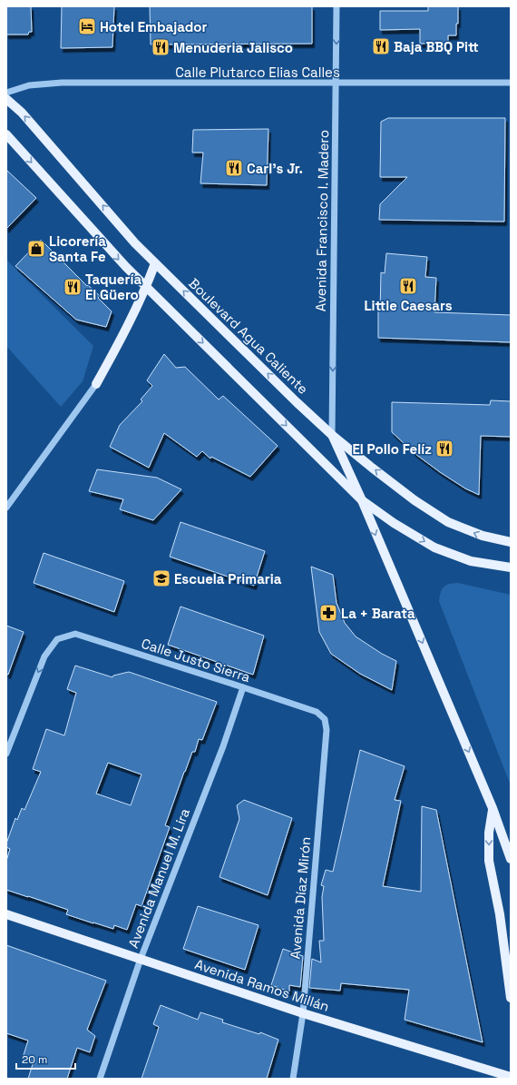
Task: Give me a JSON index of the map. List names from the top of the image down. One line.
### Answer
{"streets":{"main road":["Boulevard Agua Caliente","Avenida Ramos Millán"],"street":["Calle Plutarco Elias Calles","Avenida Francisco I. Madero","Calle Justo Sierra","Avenida Manuel M. Lira","Avenida Díaz Mirón"]},"crossings":[["Calle Plutarco Elias Calles","Avenida Francisco I. Madero"],["Avenida Francisco I. Madero","Boulevard Agua Caliente"],["Calle Justo Sierra","Avenida Manuel M. Lira"],["Calle Justo Sierra","Avenida Díaz Mirón"],["Avenida Manuel M. Lira","Avenida Ramos Millán"],["Avenida Díaz Mirón","Avenida Ramos Millán"]],"one_way":["Avenida Francisco I. Madero"],"places":{"hotel":["Hotel Embajador"],"restaurant":["Baja BBQ Pitt","Menuderia Jalisco","Carl's Jr.","Little Caesars","Taquería El Güero","El Pollo Felíz"],"shop":["Licorería Santa Fe"],"school or university":["Escuela Primaria"],"pharmacy":["La + Barata"]},"scale_bar":"20 m"}
